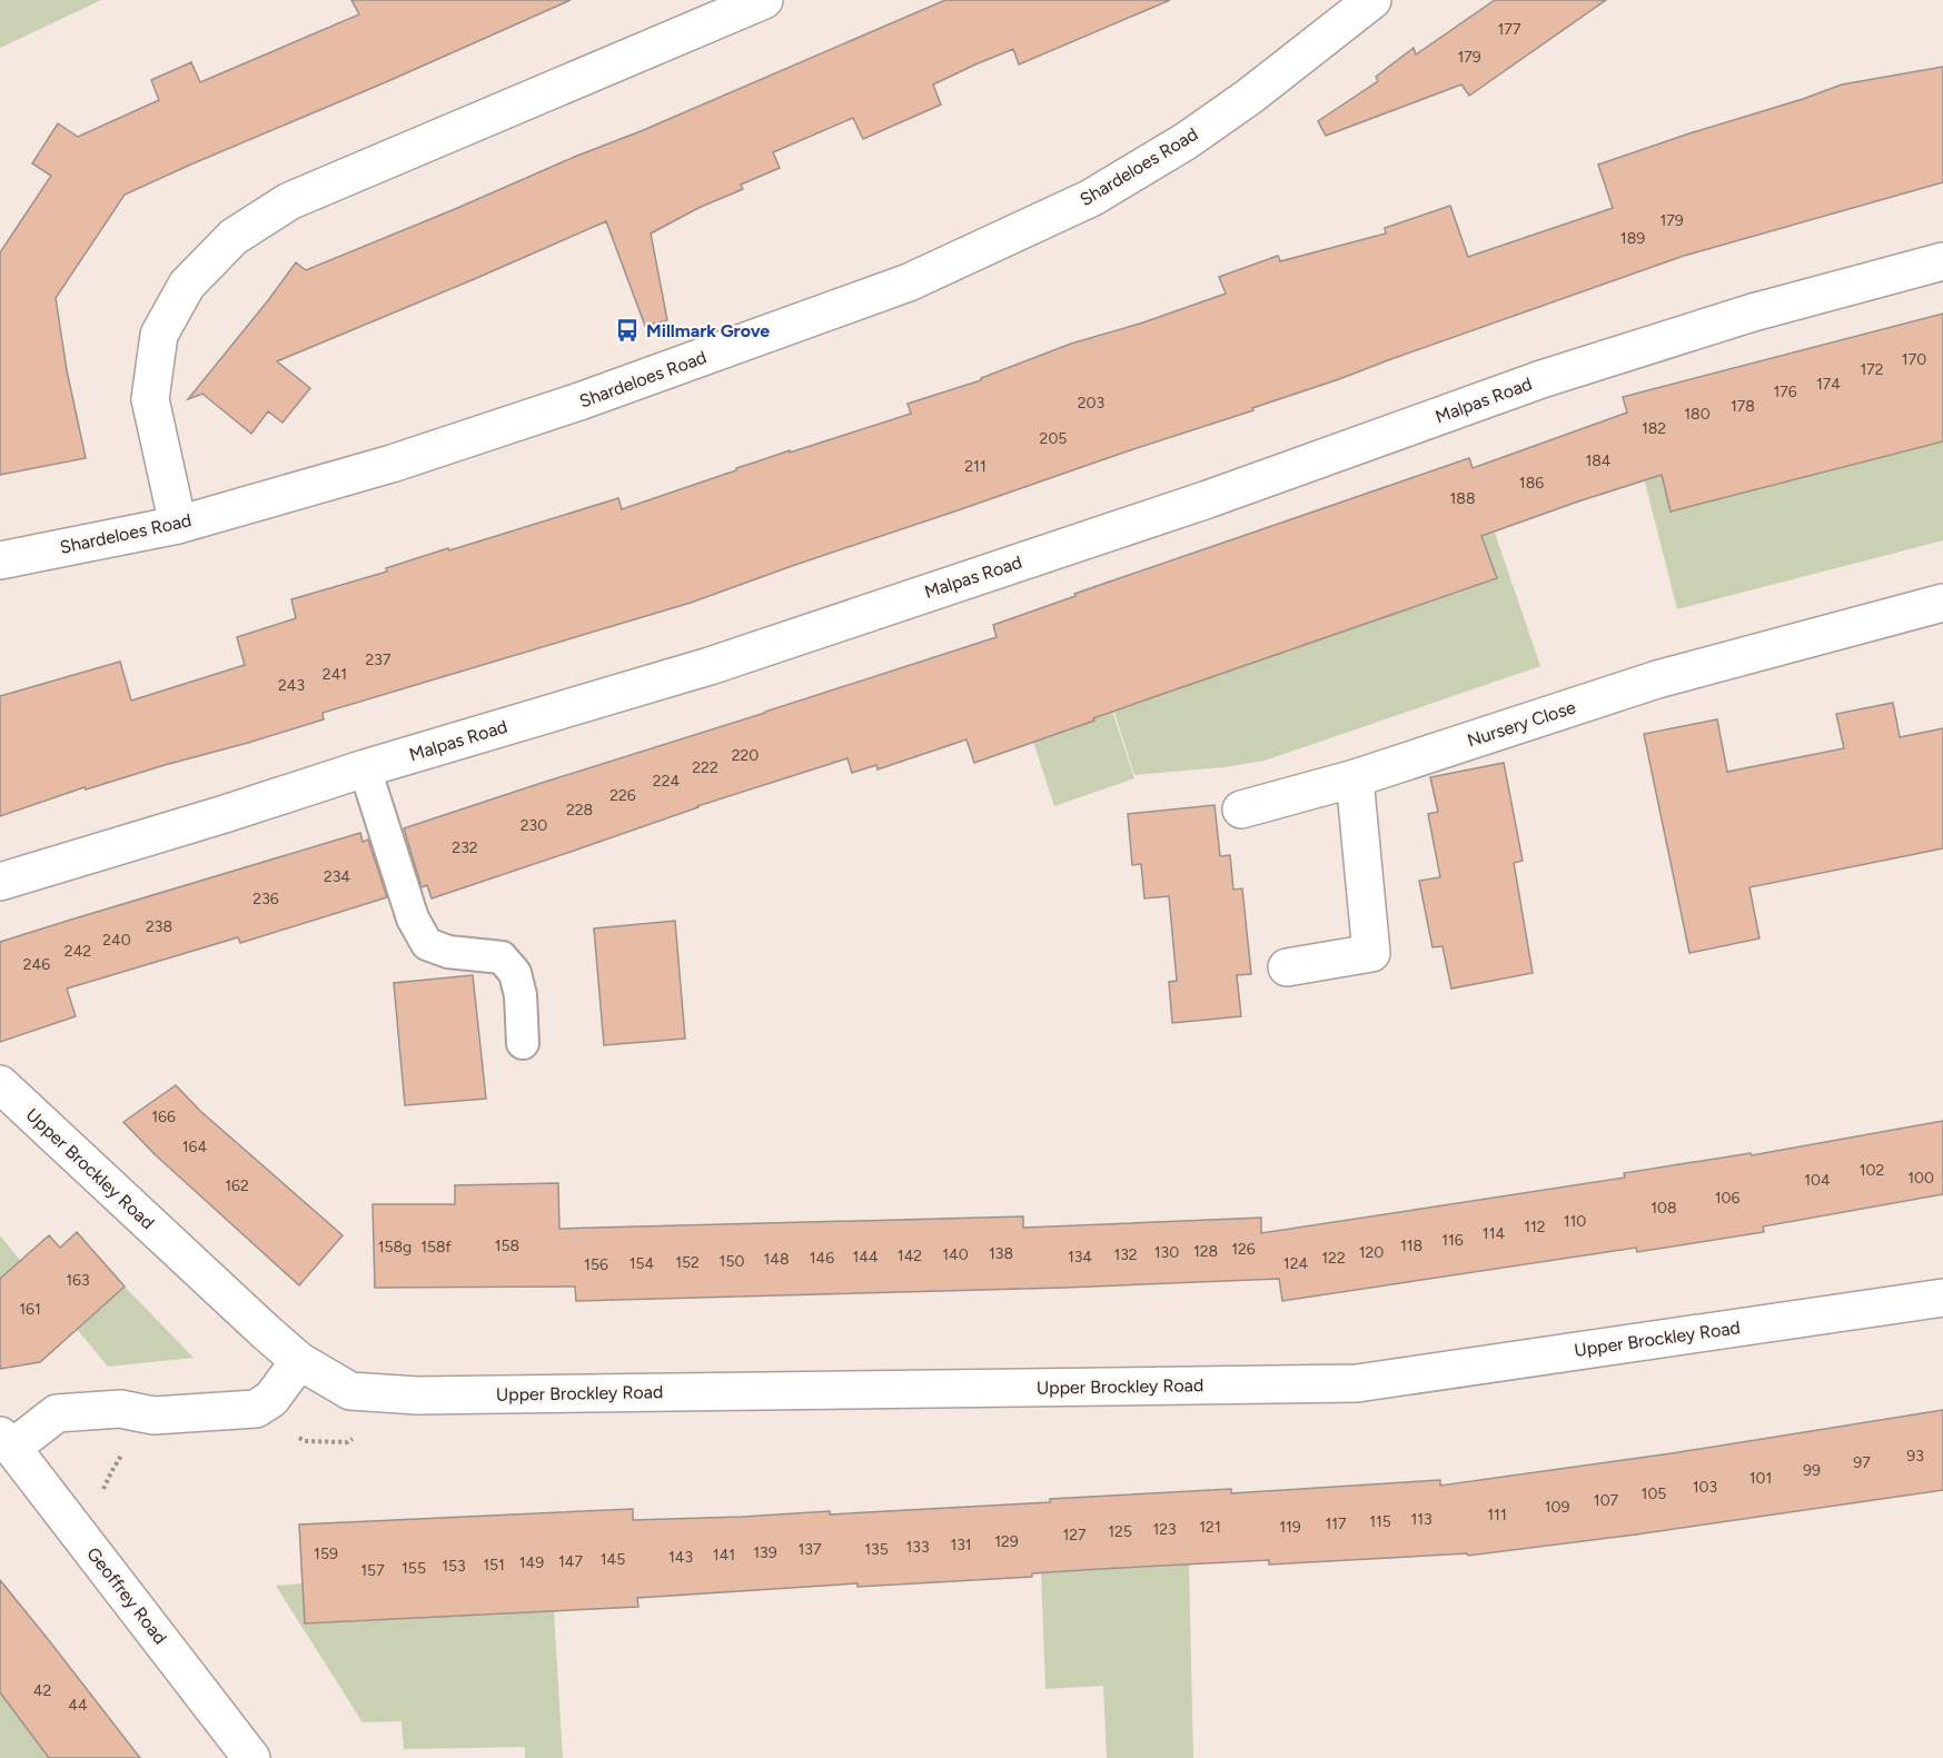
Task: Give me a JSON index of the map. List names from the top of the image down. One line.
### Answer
{"streets":{"street":["Shardeloes Road","Malpas Road","Nursery Close","Upper Brockley Road","Geoffrey Road"]},"places":{"bus stop":["Millmark Grove"]},"house_numbers":["177","179","179","189","170","172","174","176","203","178","180","182","205","184","211","186","188","237","241","243","220","222","224","226","228","230","232","234","236","238","240","242","246","166","164","102","100","104","162","106","108","110","112","114","116","158","118","158g","158f","126","128","130","120","138","140","132","142","144","134","146","122","148","150","152","154","124","156","163","161","93","97","99","101","103","105","107","109","111","113","115","117","121","119","123","125","127","129","131","133","137","135","139","159","141","143","145","147","149","151","153","155","157","42","44"]}
